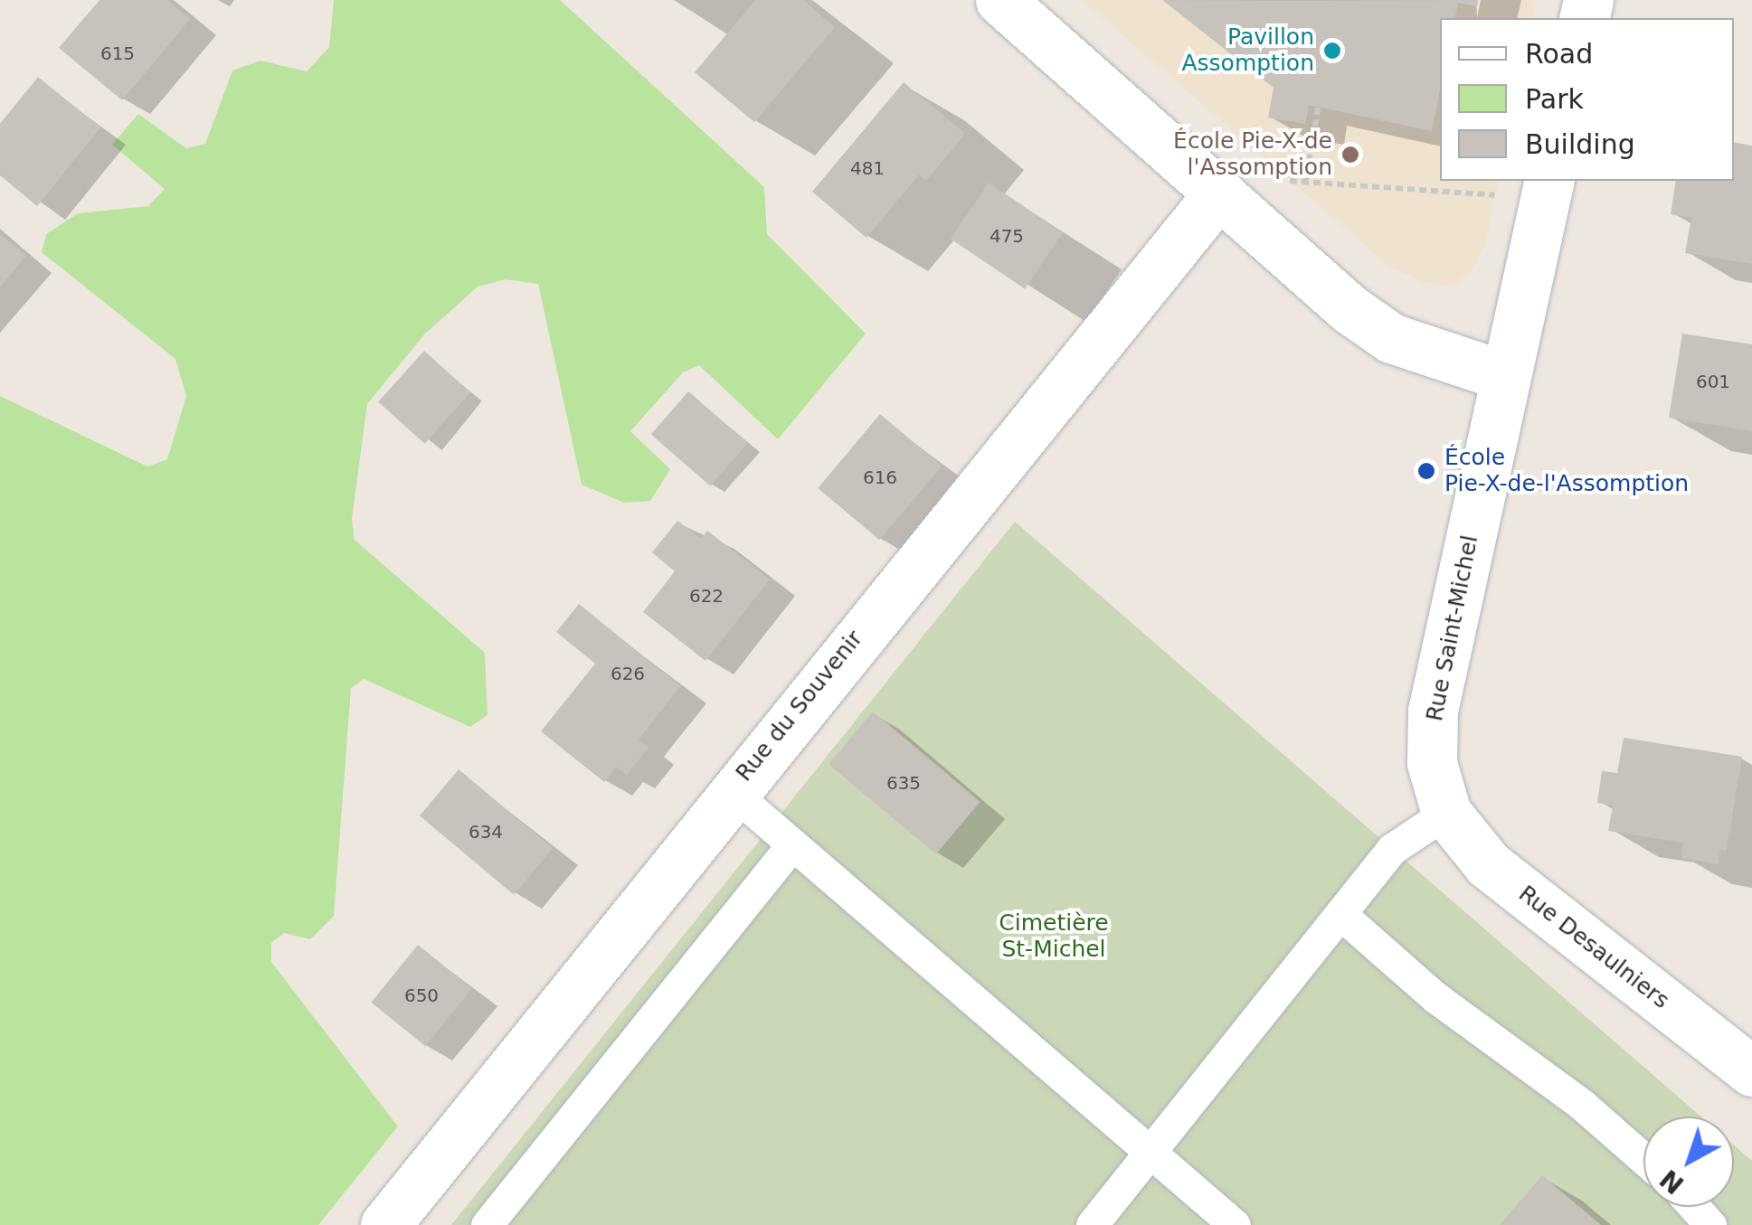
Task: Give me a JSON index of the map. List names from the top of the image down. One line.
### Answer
{"streets":{"street":["Rue Saint-Michel","Rue du Souvenir","Rue Desaulniers"]},"crossings":[["Rue Saint-Michel","Rue Desaulniers"]],"parks":["Cimetière St-Michel"],"places":["Pavillon Assomption","École Pie-X-de l'Assomption","École Pie-X-de-l'Assomption"],"house_numbers":["615","481","475","601","616","622","626","635","634","650"],"legend":["Road","Park","Building"],"north":"bottom left"}
